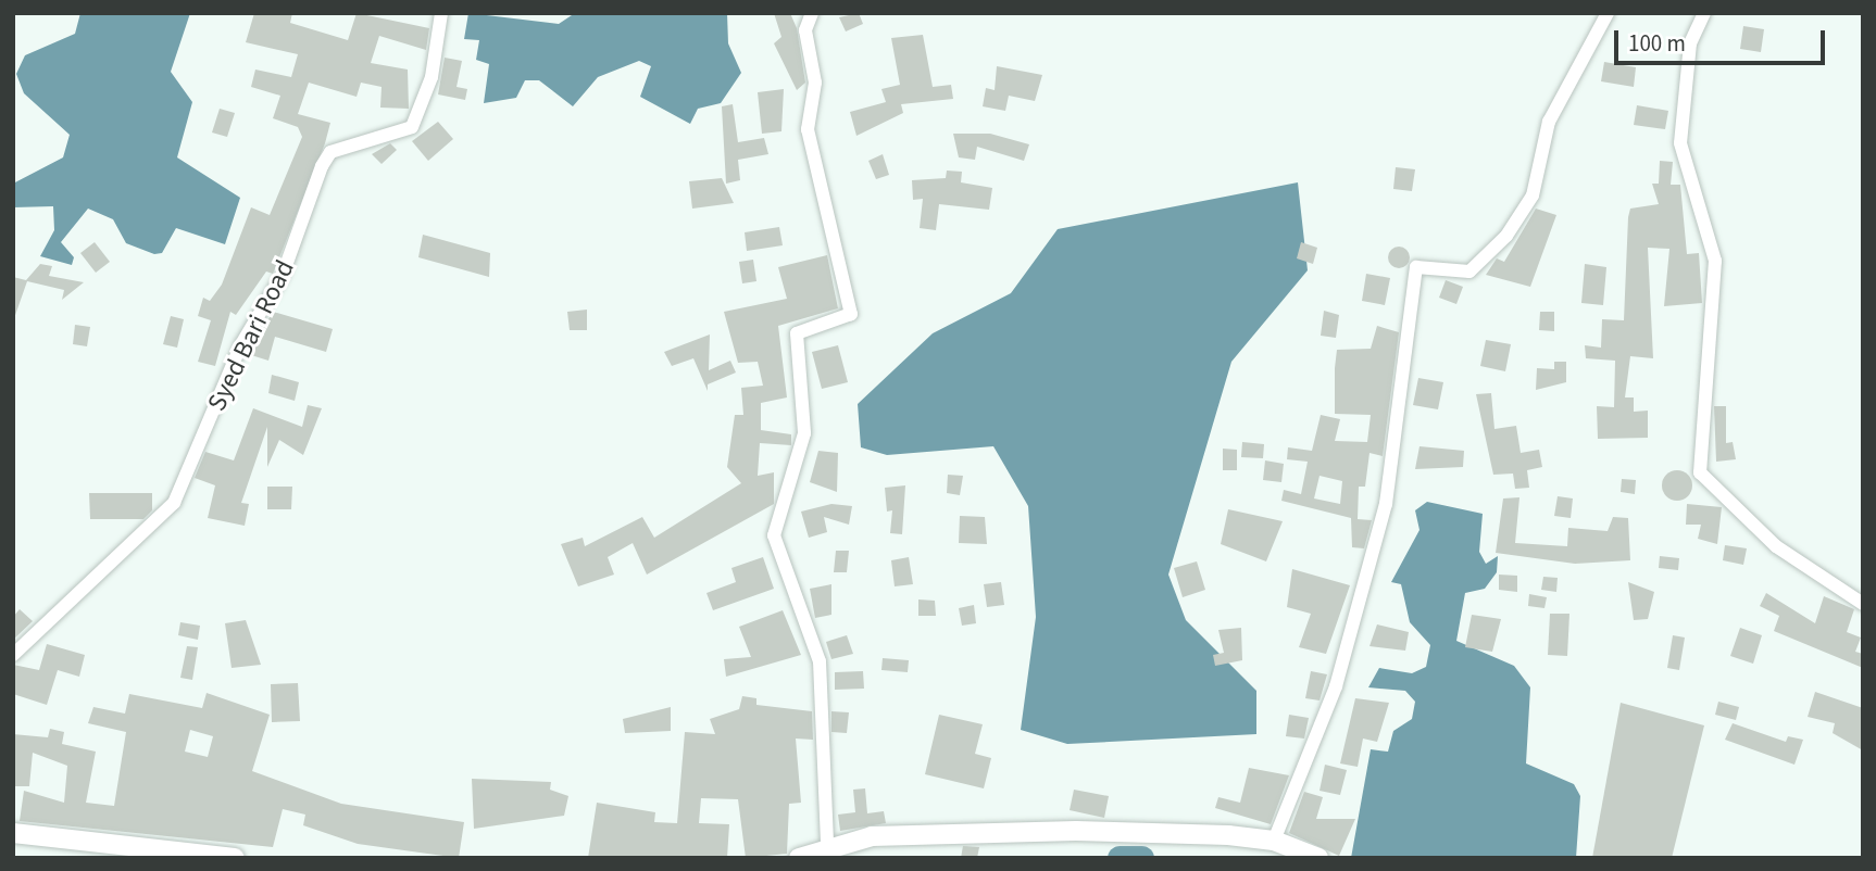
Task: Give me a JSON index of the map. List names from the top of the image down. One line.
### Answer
{"streets":{"street":["Syed Bari Road"]},"scale_bar":"100 m"}
